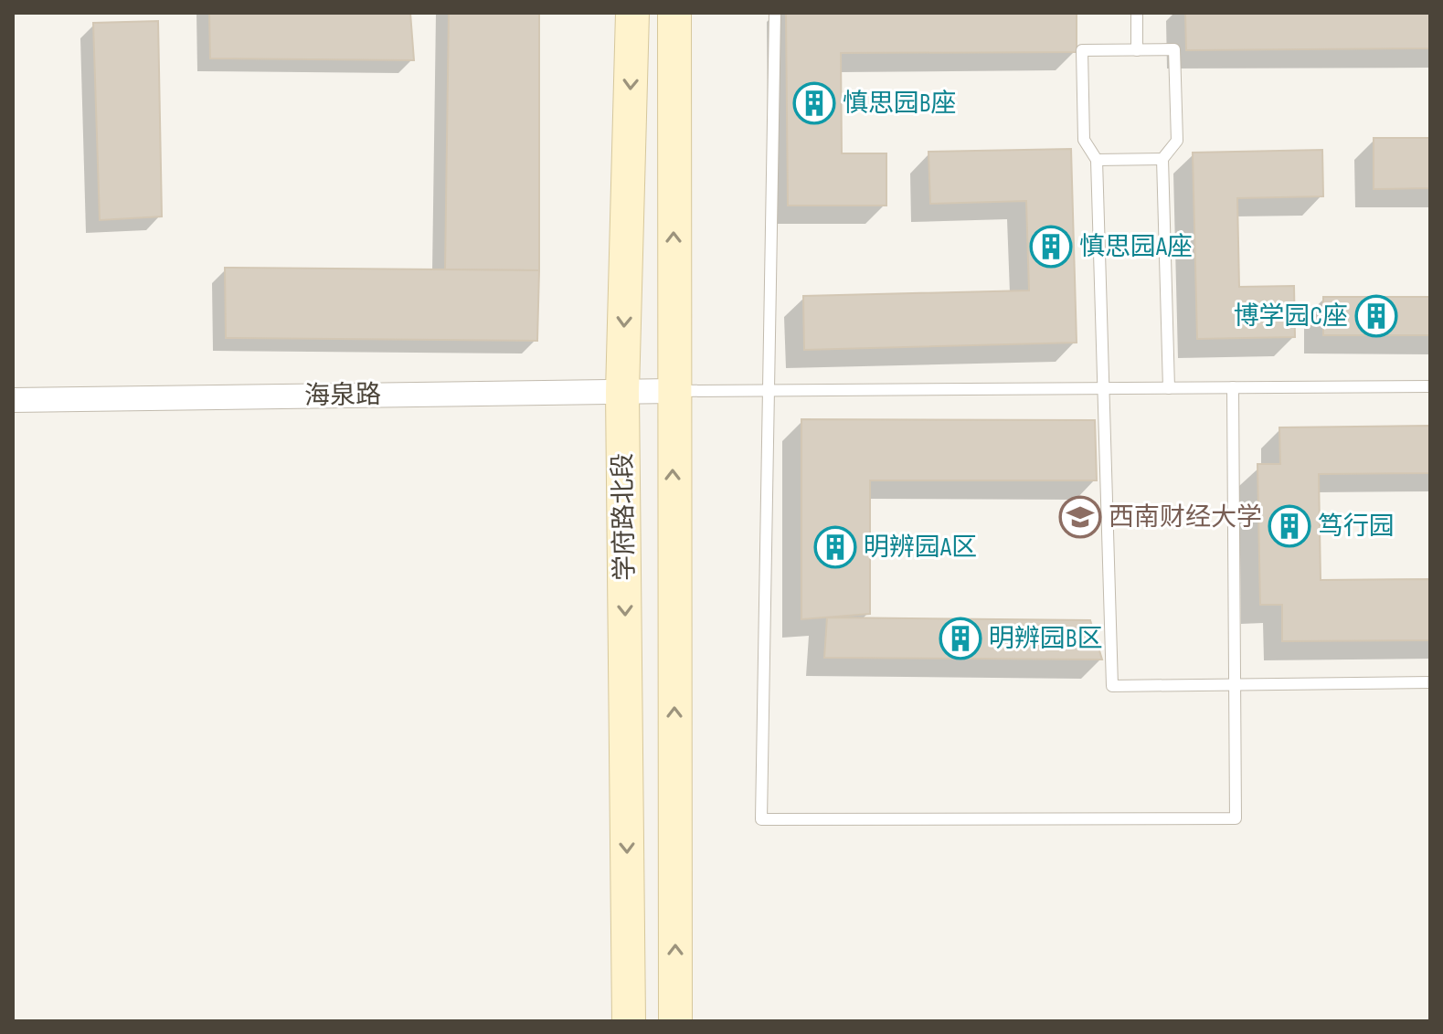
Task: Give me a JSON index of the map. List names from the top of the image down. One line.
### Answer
{"streets":{"main road":["学府路北段"],"street":["海泉路"]},"crossings":[["海泉路","学府路北段"]],"places":{"building":["慎思园B座","慎思园A座","博学园C座","笃行园","明辨园A区","明辨园B区"],"school or university":["西南财经大学"]}}
